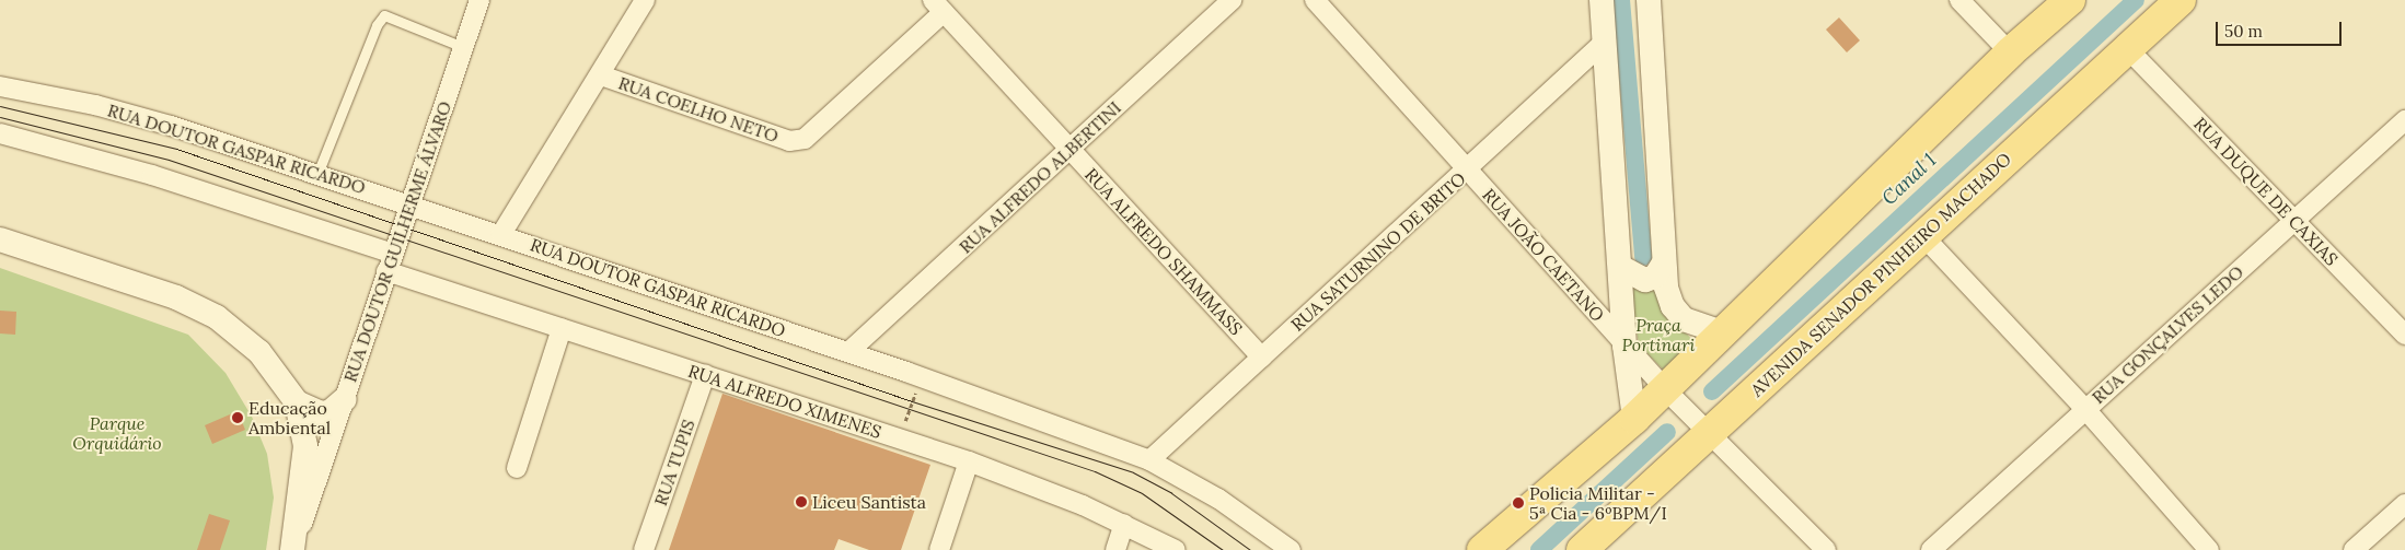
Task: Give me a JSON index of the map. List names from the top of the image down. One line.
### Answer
{"streets":{"main road":["AVENIDA SENADOR PINHEIRO MACHADO"],"street":["RUA COELHO NETO","RUA DOUTOR GASPAR RICARDO","RUA ALFREDO ALBERTINI","RUA DUQUE DE CAXIAS","RUA DOUTOR GUILHERME ÁLVARO","RUA ALFREDO SHAMMASS","RUA SATURNINO DE BRITO","RUA JOÃO CAETANO","RUA GONÇALVES LEDO","RUA ALFREDO XIMENES","RUA TUPIS"]},"crossings":[["RUA COELHO NETO","RUA ALFREDO SHAMMASS"],["RUA DOUTOR GASPAR RICARDO","RUA ALFREDO ALBERTINI"],["RUA DOUTOR GASPAR RICARDO","RUA DOUTOR GUILHERME ÁLVARO"],["RUA DOUTOR GASPAR RICARDO","RUA SATURNINO DE BRITO"],["RUA ALFREDO ALBERTINI","RUA ALFREDO SHAMMASS"],["RUA DUQUE DE CAXIAS","AVENIDA SENADOR PINHEIRO MACHADO"],["RUA DUQUE DE CAXIAS","RUA GONÇALVES LEDO"],["RUA DOUTOR GUILHERME ÁLVARO","RUA ALFREDO XIMENES"],["RUA ALFREDO SHAMMASS","RUA SATURNINO DE BRITO"],["RUA SATURNINO DE BRITO","RUA JOÃO CAETANO"],["RUA JOÃO CAETANO","AVENIDA SENADOR PINHEIRO MACHADO"],["RUA ALFREDO XIMENES","RUA TUPIS"]],"water":["Canal 1"],"parks":["Praça Portinari","Parque Orquidário"],"places":["Educação Ambiental","Liceu Santista","Policia Militar - 5ª Cia - 6ºBPM/I"],"scale_bar":"50 m"}
